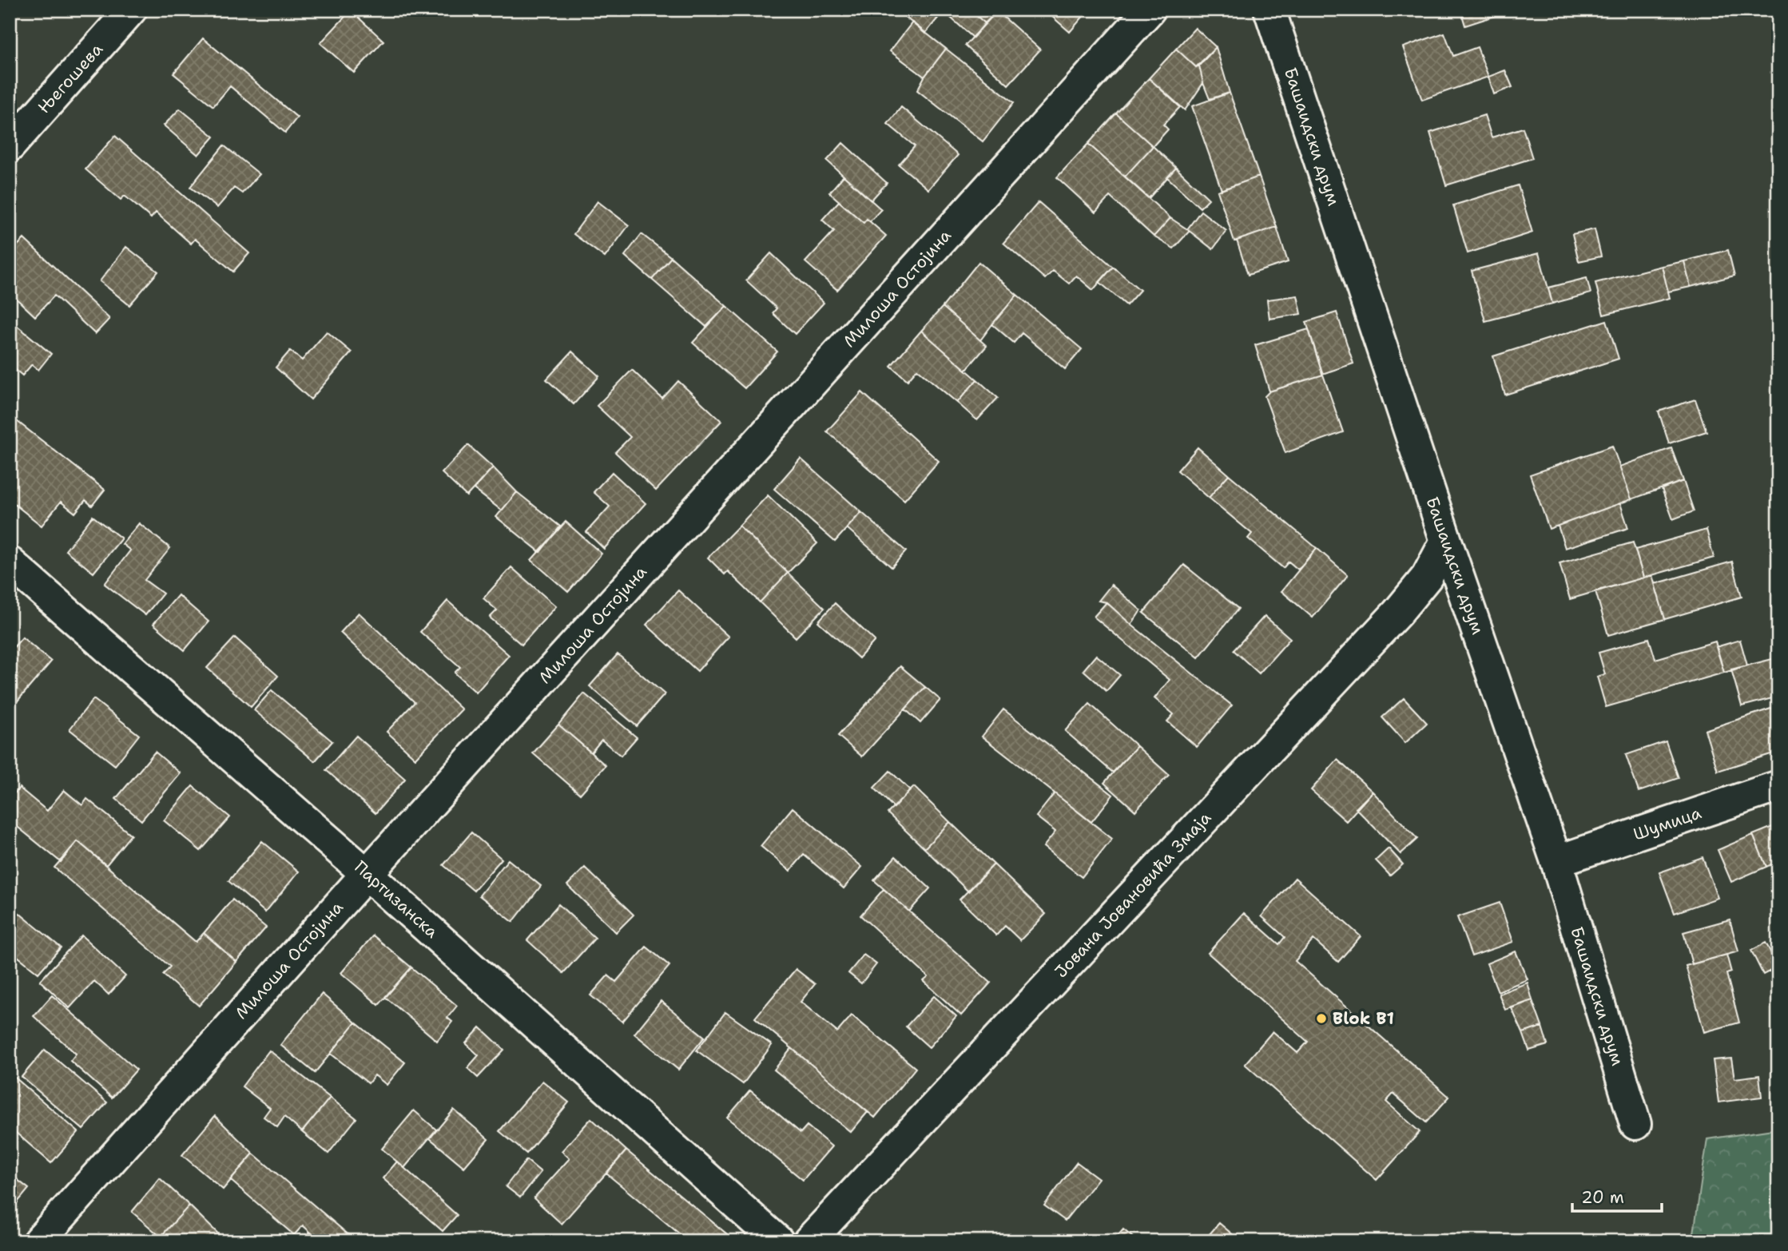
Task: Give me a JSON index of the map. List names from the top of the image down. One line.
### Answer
{"streets":{"street":["Његошева","Башаидски друм","Милоша Остојина","Шумица","Јована Јовановића Змаја","Партизанска"]},"crossings":[["Башаидски друм","Шумица"],["Башаидски друм","Јована Јовановића Змаја"],["Милоша Остојина","Партизанска"]],"places":["Blok B1"],"scale_bar":"20 m"}
